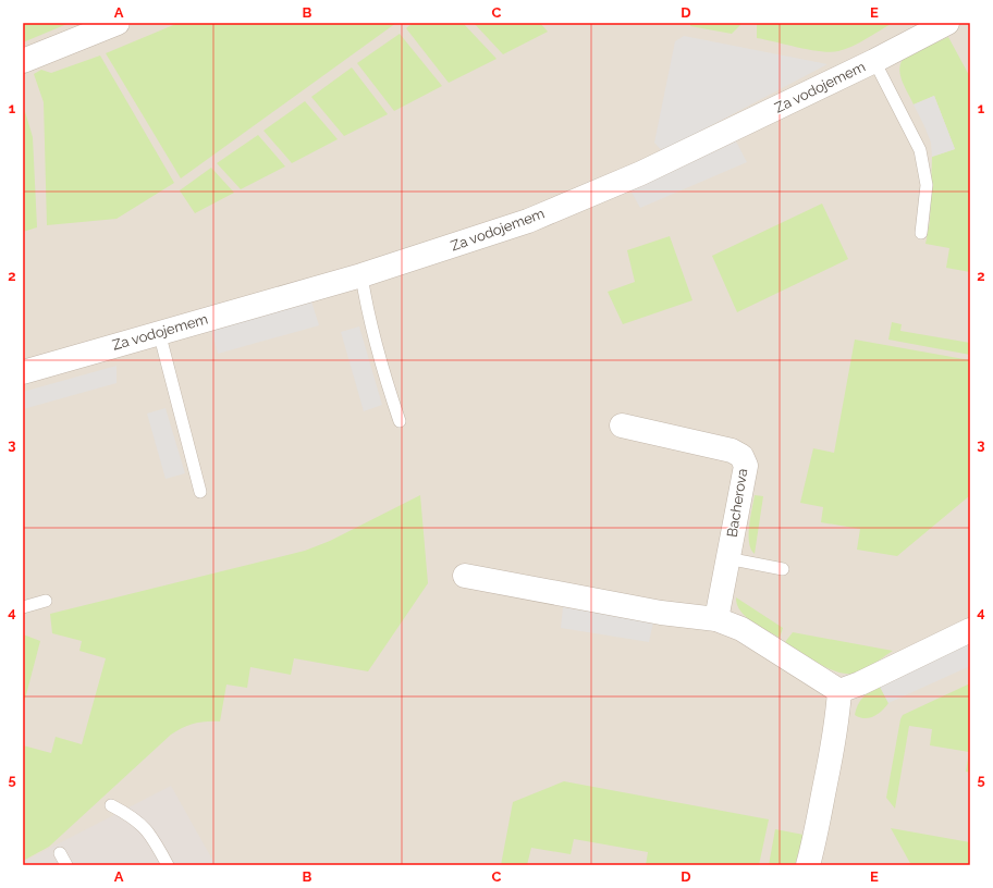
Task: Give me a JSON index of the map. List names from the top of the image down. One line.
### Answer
{"streets":{"street":["Za vodojemem","Bacherova"]},"grid":{"columns":["A","B","C","D","E"],"rows":["1","2","3","4","5"]}}
